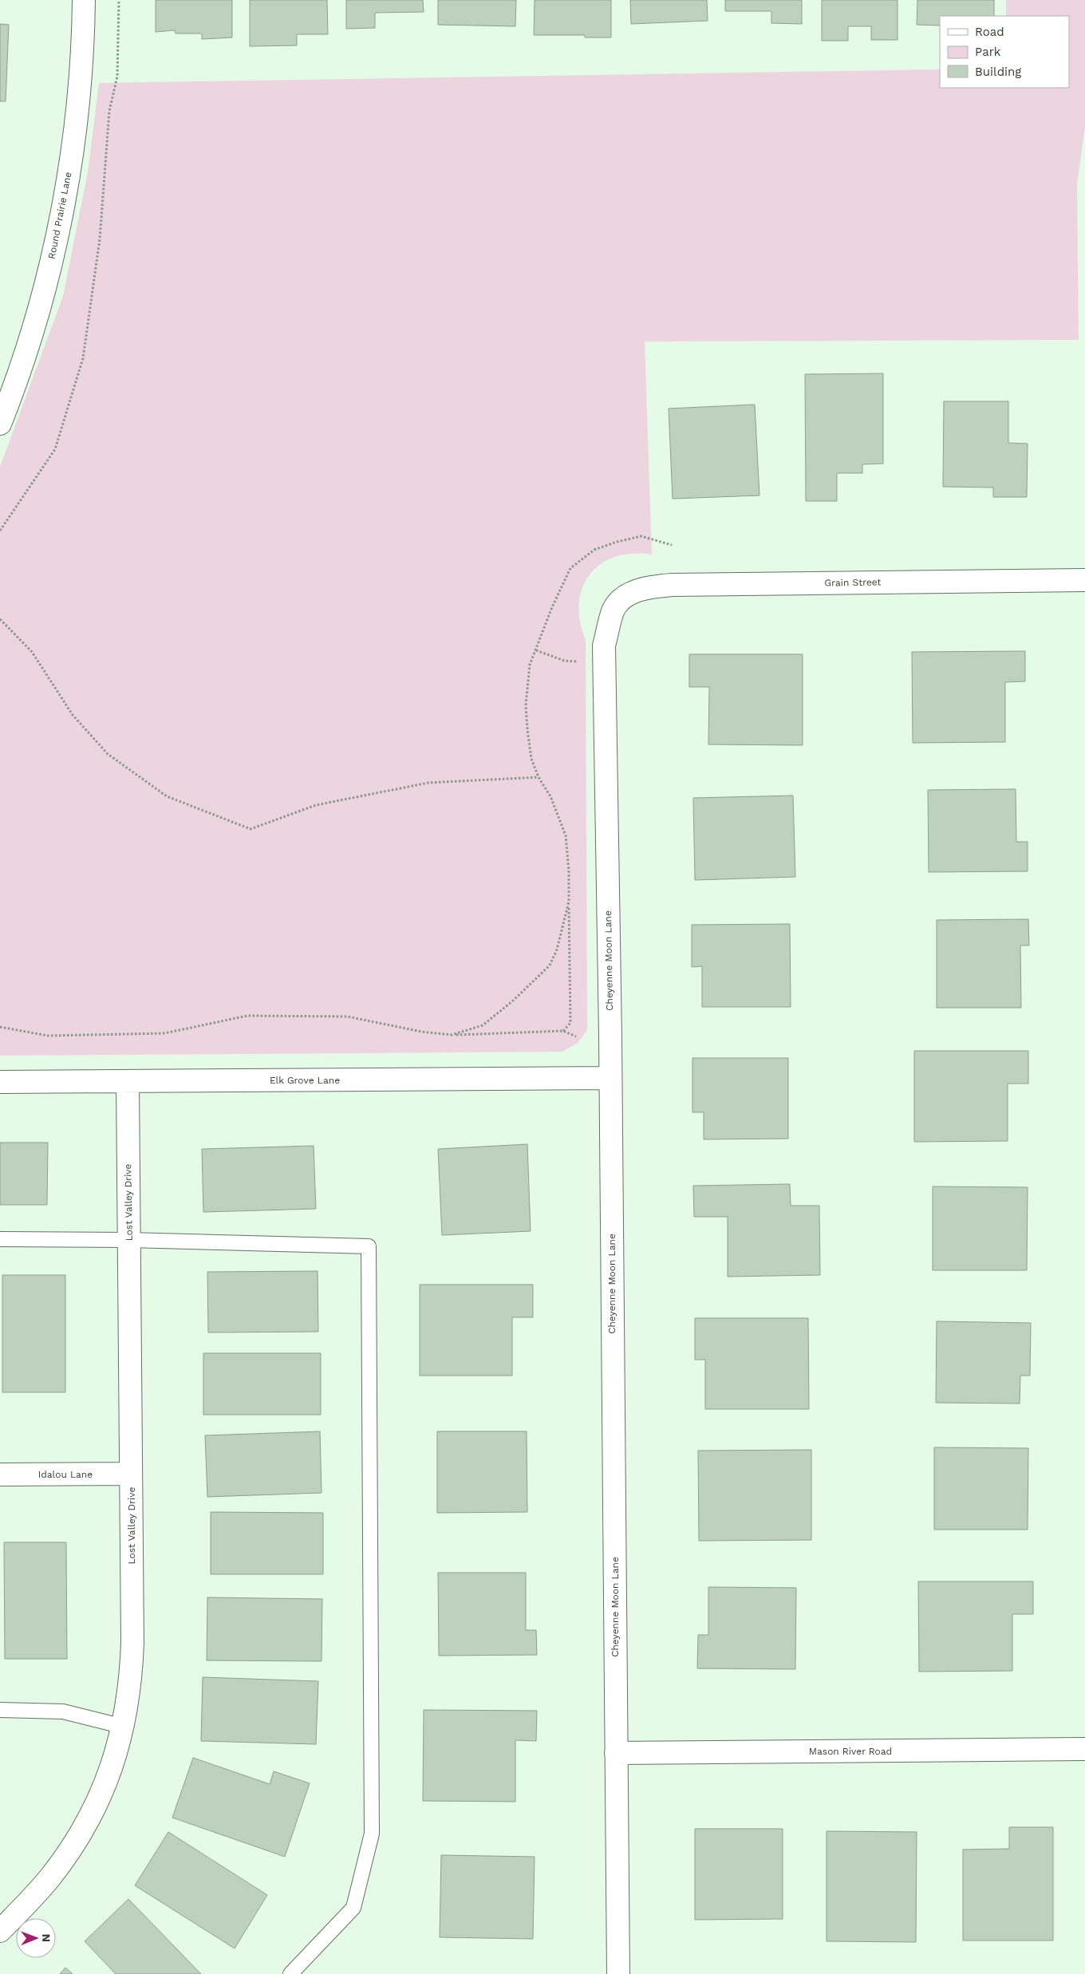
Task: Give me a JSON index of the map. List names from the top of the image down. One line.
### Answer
{"streets":{"street":["Round Prairie Lane","Grain Street","Cheyenne Moon Lane","Elk Grove Lane","Lost Valley Drive","Idalou Lane","Mason River Road"]},"crossings":[["Grain Street","Cheyenne Moon Lane"],["Cheyenne Moon Lane","Elk Grove Lane"],["Cheyenne Moon Lane","Mason River Road"],["Elk Grove Lane","Lost Valley Drive"],["Lost Valley Drive","Idalou Lane"]],"legend":["Road","Park","Building"],"north":"right"}
